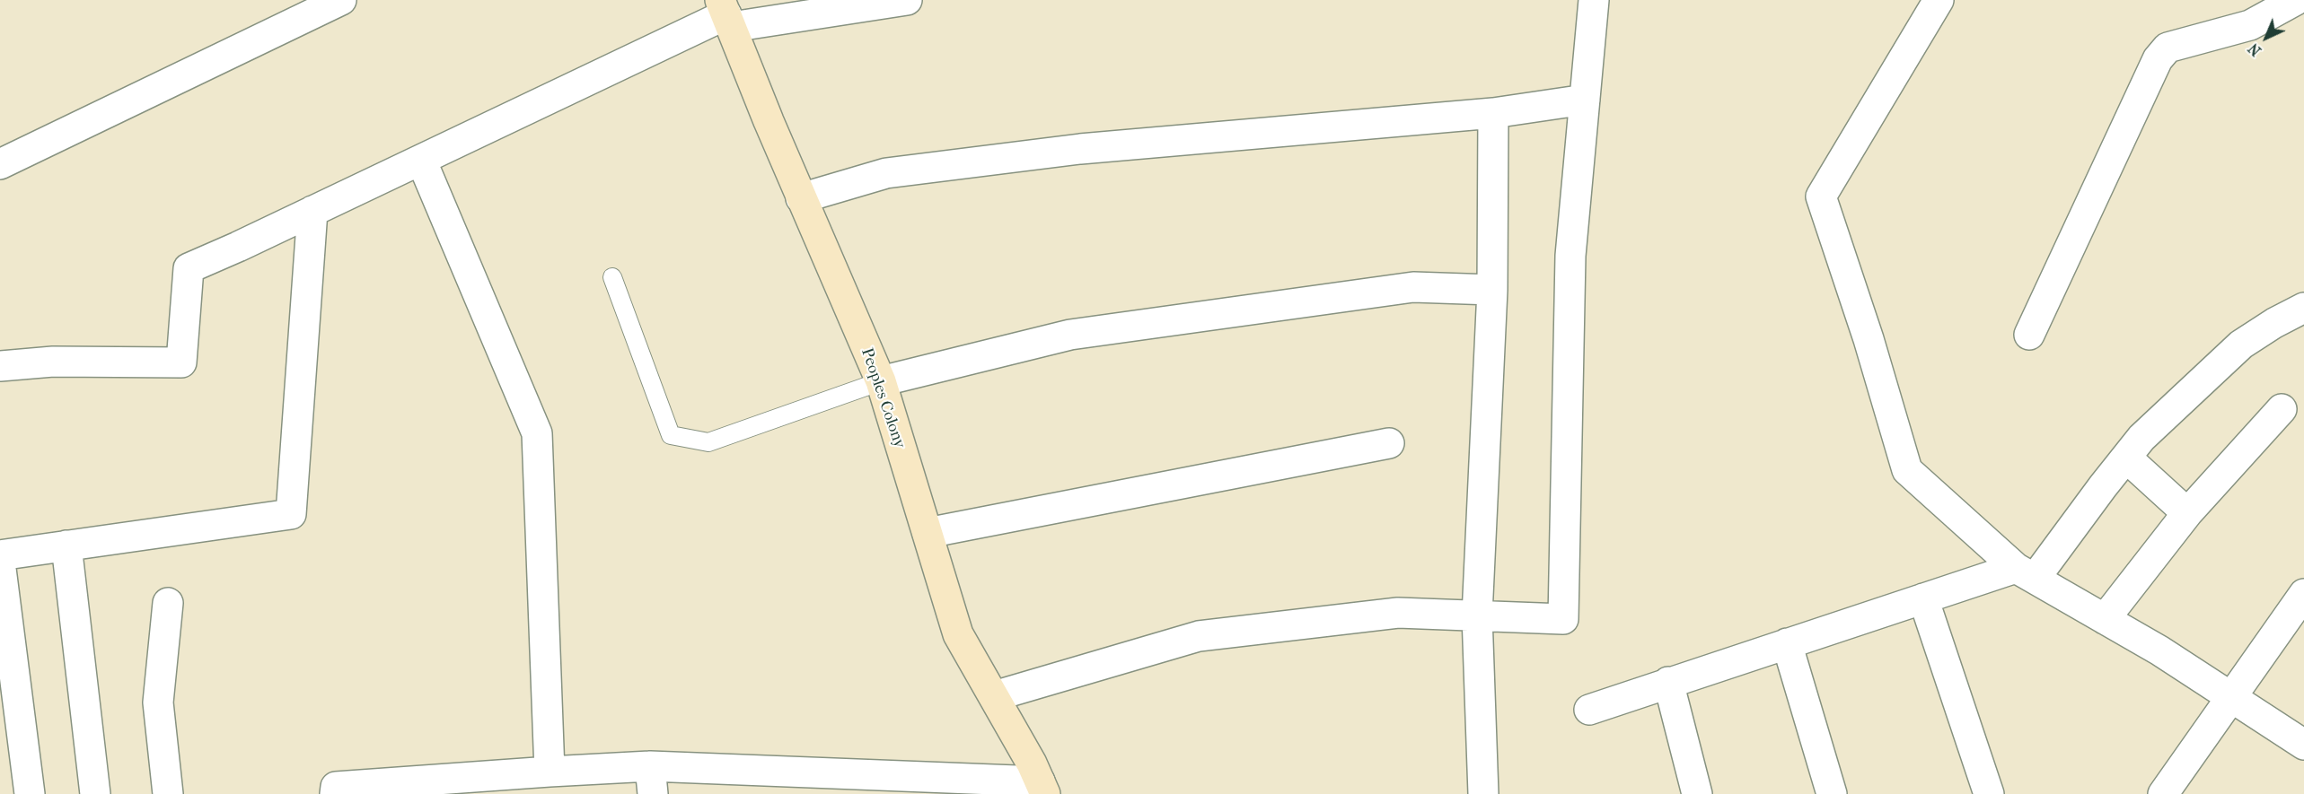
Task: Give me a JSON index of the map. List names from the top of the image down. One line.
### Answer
{"streets":{"street":["Peoples Colony"]},"north":"bottom left"}
